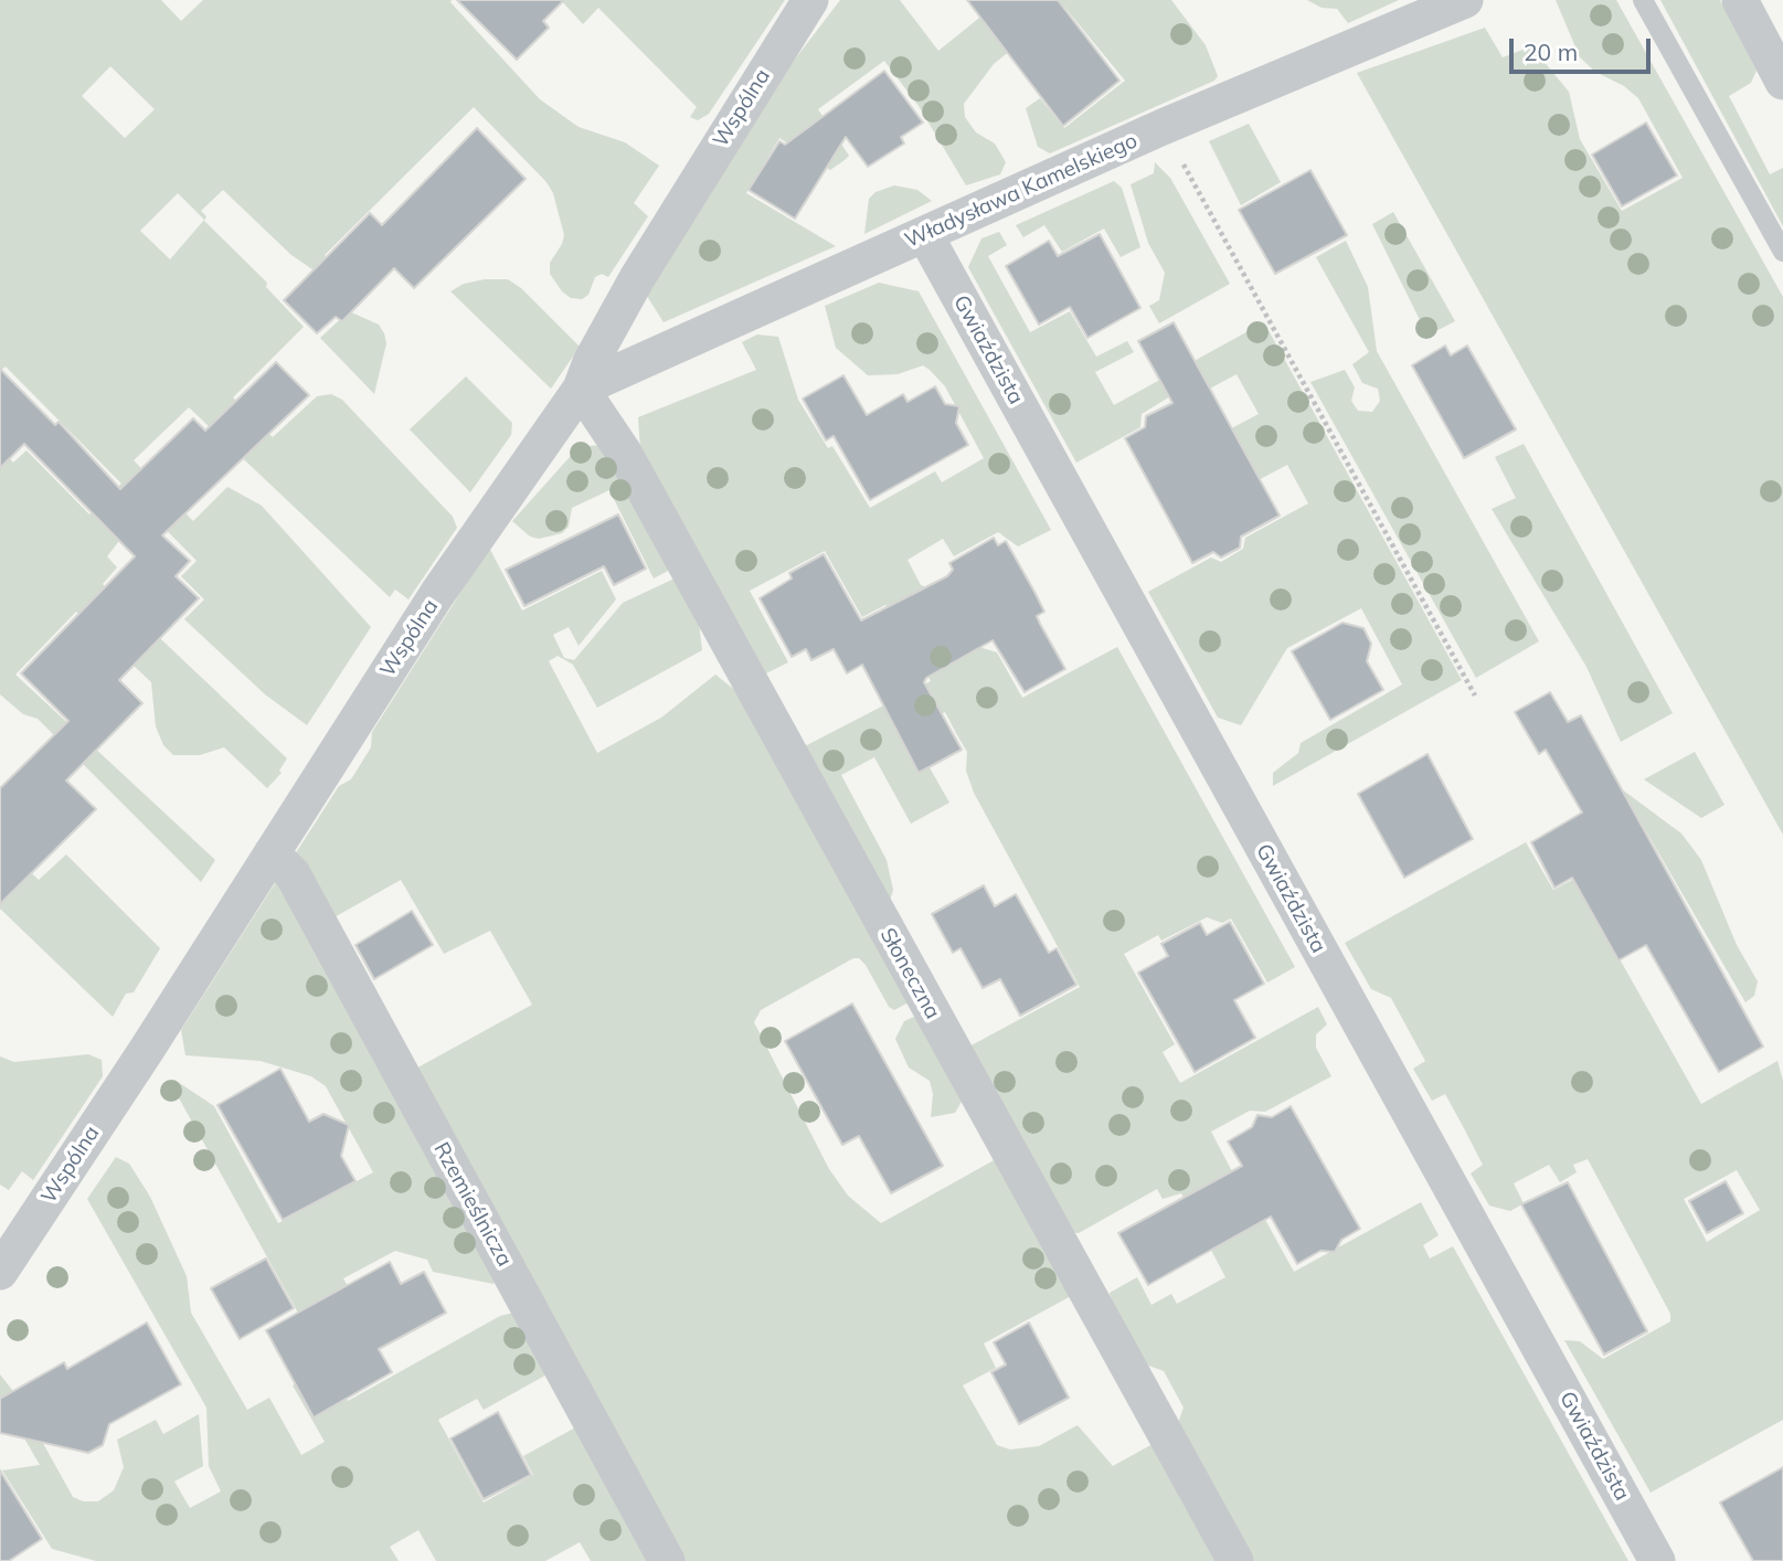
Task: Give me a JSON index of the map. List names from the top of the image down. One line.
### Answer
{"streets":{"street":["Wspólna","Władysława Kamelskiego","Gwiaździsta","Słoneczna","Rzemieślnicza"]},"crossings":[["Wspólna","Władysława Kamelskiego"],["Wspólna","Słoneczna"],["Wspólna","Rzemieślnicza"],["Władysława Kamelskiego","Gwiaździsta"],["Władysława Kamelskiego","Słoneczna"]],"scale_bar":"20 m"}
